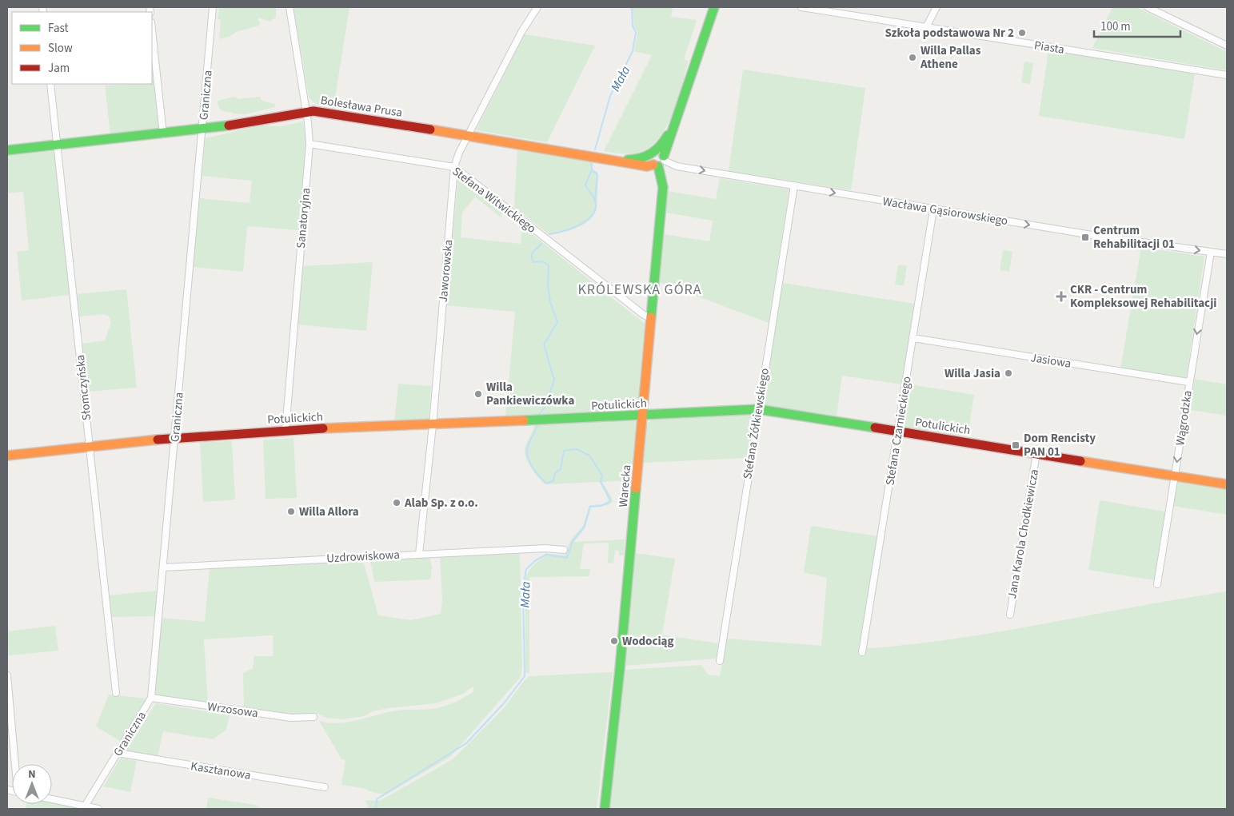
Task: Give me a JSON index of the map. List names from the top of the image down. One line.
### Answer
{"streets":{"street":["Piasta","Graniczna","Bolesława Prusa","Stefana Witwickiego","Wacława Gąsiorowskiego","Sanatoryjna","Jaworowska","Jasiowa","Słomczyńska","Potulickich","Wągrodzka","Stefana Żółkiewskiego","Stefana Czarnieckiego","Warecka","Jana Karola Chodkiewicza","Uzdrowiskowa","Wrzosowa","Kasztanowa"]},"crossings":[["Graniczna","Bolesława Prusa"],["Graniczna","Potulickich"],["Graniczna","Uzdrowiskowa"],["Graniczna","Wrzosowa"],["Graniczna","Kasztanowa"],["Bolesława Prusa","Wacława Gąsiorowskiego"],["Bolesława Prusa","Sanatoryjna"],["Bolesława Prusa","Jaworowska"],["Bolesława Prusa","Słomczyńska"],["Bolesława Prusa","Warecka"],["Stefana Witwickiego","Sanatoryjna"],["Stefana Witwickiego","Jaworowska"],["Stefana Witwickiego","Warecka"],["Wacława Gąsiorowskiego","Wągrodzka"],["Wacława Gąsiorowskiego","Stefana Żółkiewskiego"],["Wacława Gąsiorowskiego","Stefana Czarnieckiego"],["Wacława Gąsiorowskiego","Warecka"],["Sanatoryjna","Potulickich"],["Jaworowska","Potulickich"],["Jaworowska","Uzdrowiskowa"],["Jasiowa","Wągrodzka"],["Jasiowa","Stefana Czarnieckiego"],["Słomczyńska","Potulickich"],["Potulickich","Wągrodzka"],["Potulickich","Stefana Żółkiewskiego"],["Potulickich","Stefana Czarnieckiego"],["Potulickich","Warecka"],["Potulickich","Jana Karola Chodkiewicza"]],"one_way":["Wacława Gąsiorowskiego","Wągrodzka"],"districts":["KRÓLEWSKA GÓRA"],"water":["Mała"],"places":{"other":["Szkoła podstawowa Nr 2","Willa Pallas Athene","Willa Jasia","Willa Pankiewiczówka","Alab Sp. z o.o.","Willa Allora","Wodociąg"],"transit":["Centrum Rehabilitacji 01","Dom Rencisty PAN 01"],"health":["CKR - Centrum Kompleksowej Rehabilitacji"]},"legend":["Fast","Slow","Jam"],"scale_bar":"100 m","north":"top"}
